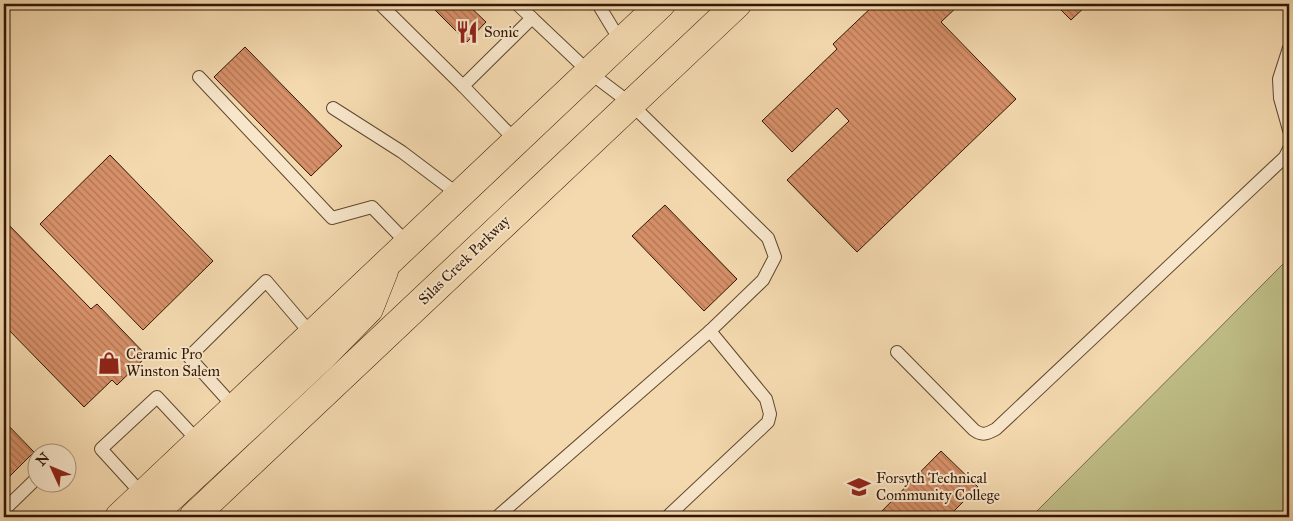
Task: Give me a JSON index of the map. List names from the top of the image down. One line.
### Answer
{"streets":{"main road":["Silas Creek Parkway"]},"places":{"restaurant":["Sonic"],"shop":["Ceramic Pro Winston Salem"],"school or university":["Forsyth Technical Community College"]},"north":"top left"}
